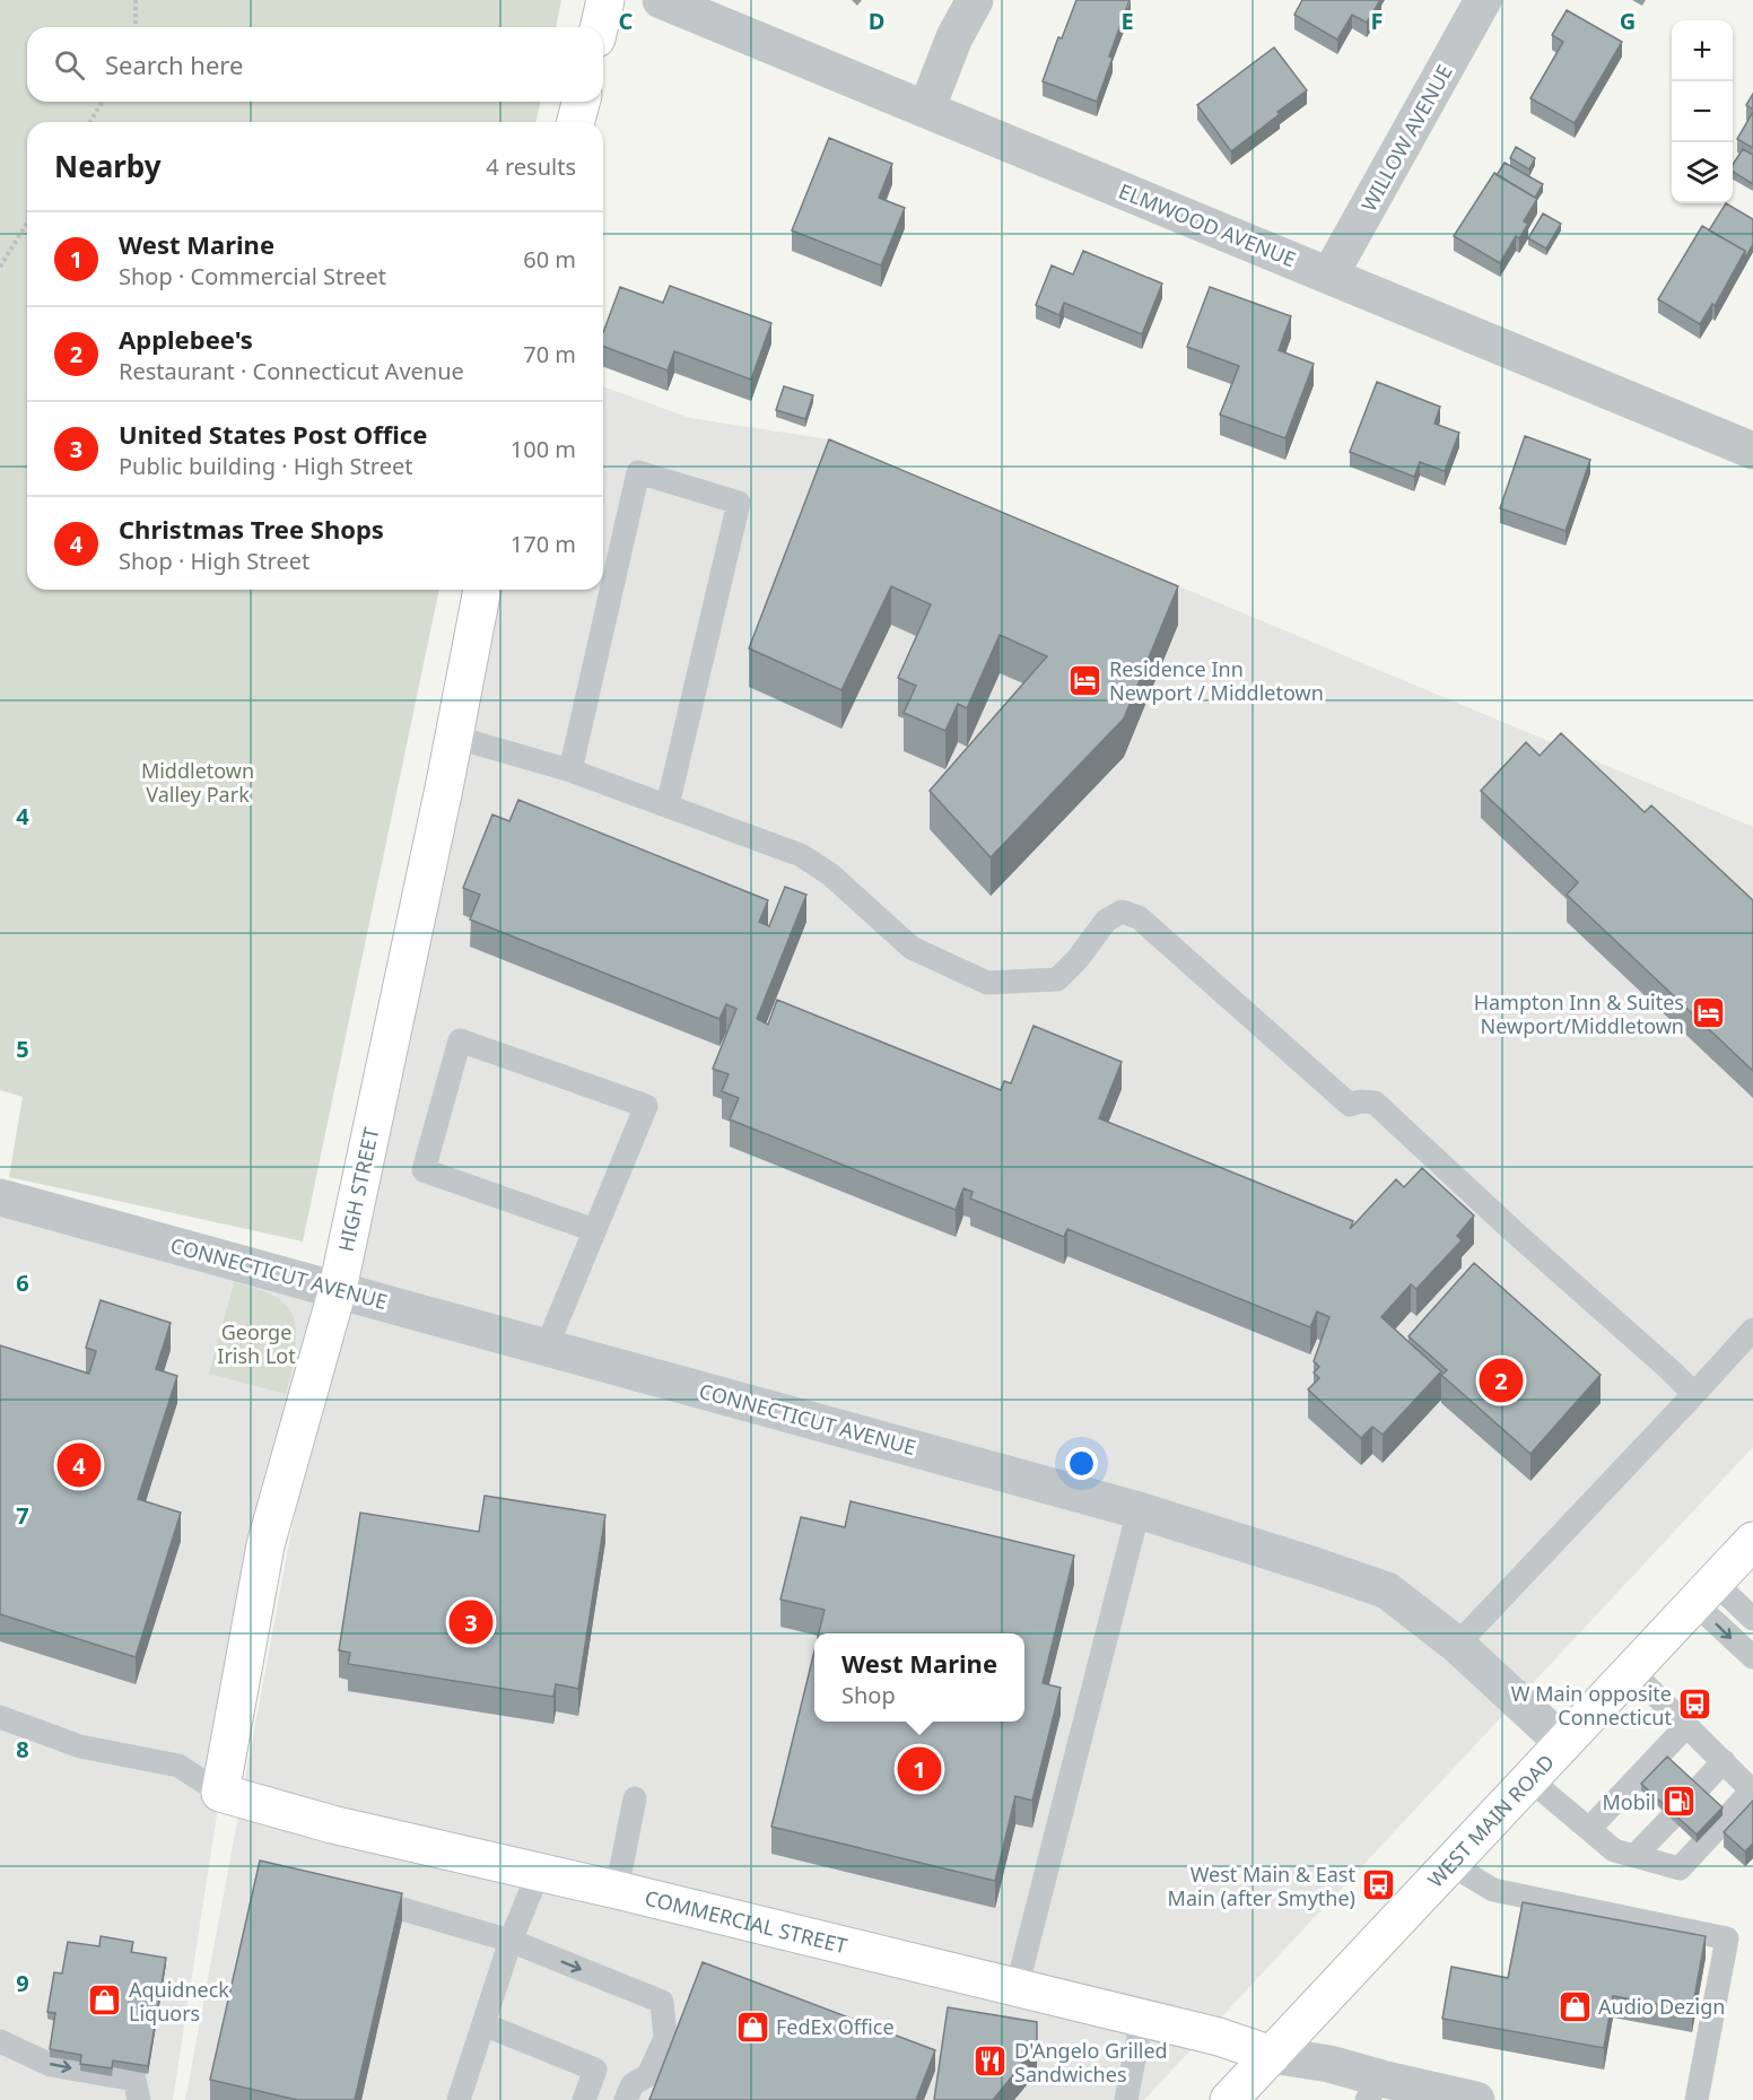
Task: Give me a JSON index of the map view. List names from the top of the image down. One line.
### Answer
{"streets":{"street":["WILLOW AVENUE","ELMWOOD AVENUE","HIGH STREET","CONNECTICUT AVENUE","WEST MAIN ROAD","COMMERCIAL STREET"]},"crossings":[["WILLOW AVENUE","ELMWOOD AVENUE"],["HIGH STREET","CONNECTICUT AVENUE"],["HIGH STREET","COMMERCIAL STREET"],["CONNECTICUT AVENUE","WEST MAIN ROAD"],["WEST MAIN ROAD","COMMERCIAL STREET"]],"parks":["Middletown Valley Park","George Irish Lot"],"places":{"hotel":["Residence Inn Newport / Middletown","Hampton Inn & Suites Newport/Middletown"],"bus stop":["W Main opposite Connecticut","West Main & East Main (after Smythe)"],"fuel station":["Mobil"],"shop":["Aquidneck Liquors","Audio Dezign","FedEx Office"],"restaurant":["D'Angelo Grilled Sandwiches"]},"page":{"map_buttons":["+","−"],"search":"Search here","heading":["Nearby","4 results"],"list":[{"mark":"1","name":"West Marine","note":"Shop · Commercial Street","value":"60 m"},{"mark":"2","name":"Applebee's","note":"Restaurant · Connecticut Avenue","value":"70 m"},{"mark":"3","name":"United States Post Office","note":"Public building · High Street","value":"100 m"},{"mark":"4","name":"Christmas Tree Shops","note":"Shop · High Street","value":"170 m"}],"pins":["2","4","3","1"],"popup":["West Marine","Shop"]},"grid":{"columns":["C","D","E","F","G"],"rows":["4","5","6","7","8","9"]}}
